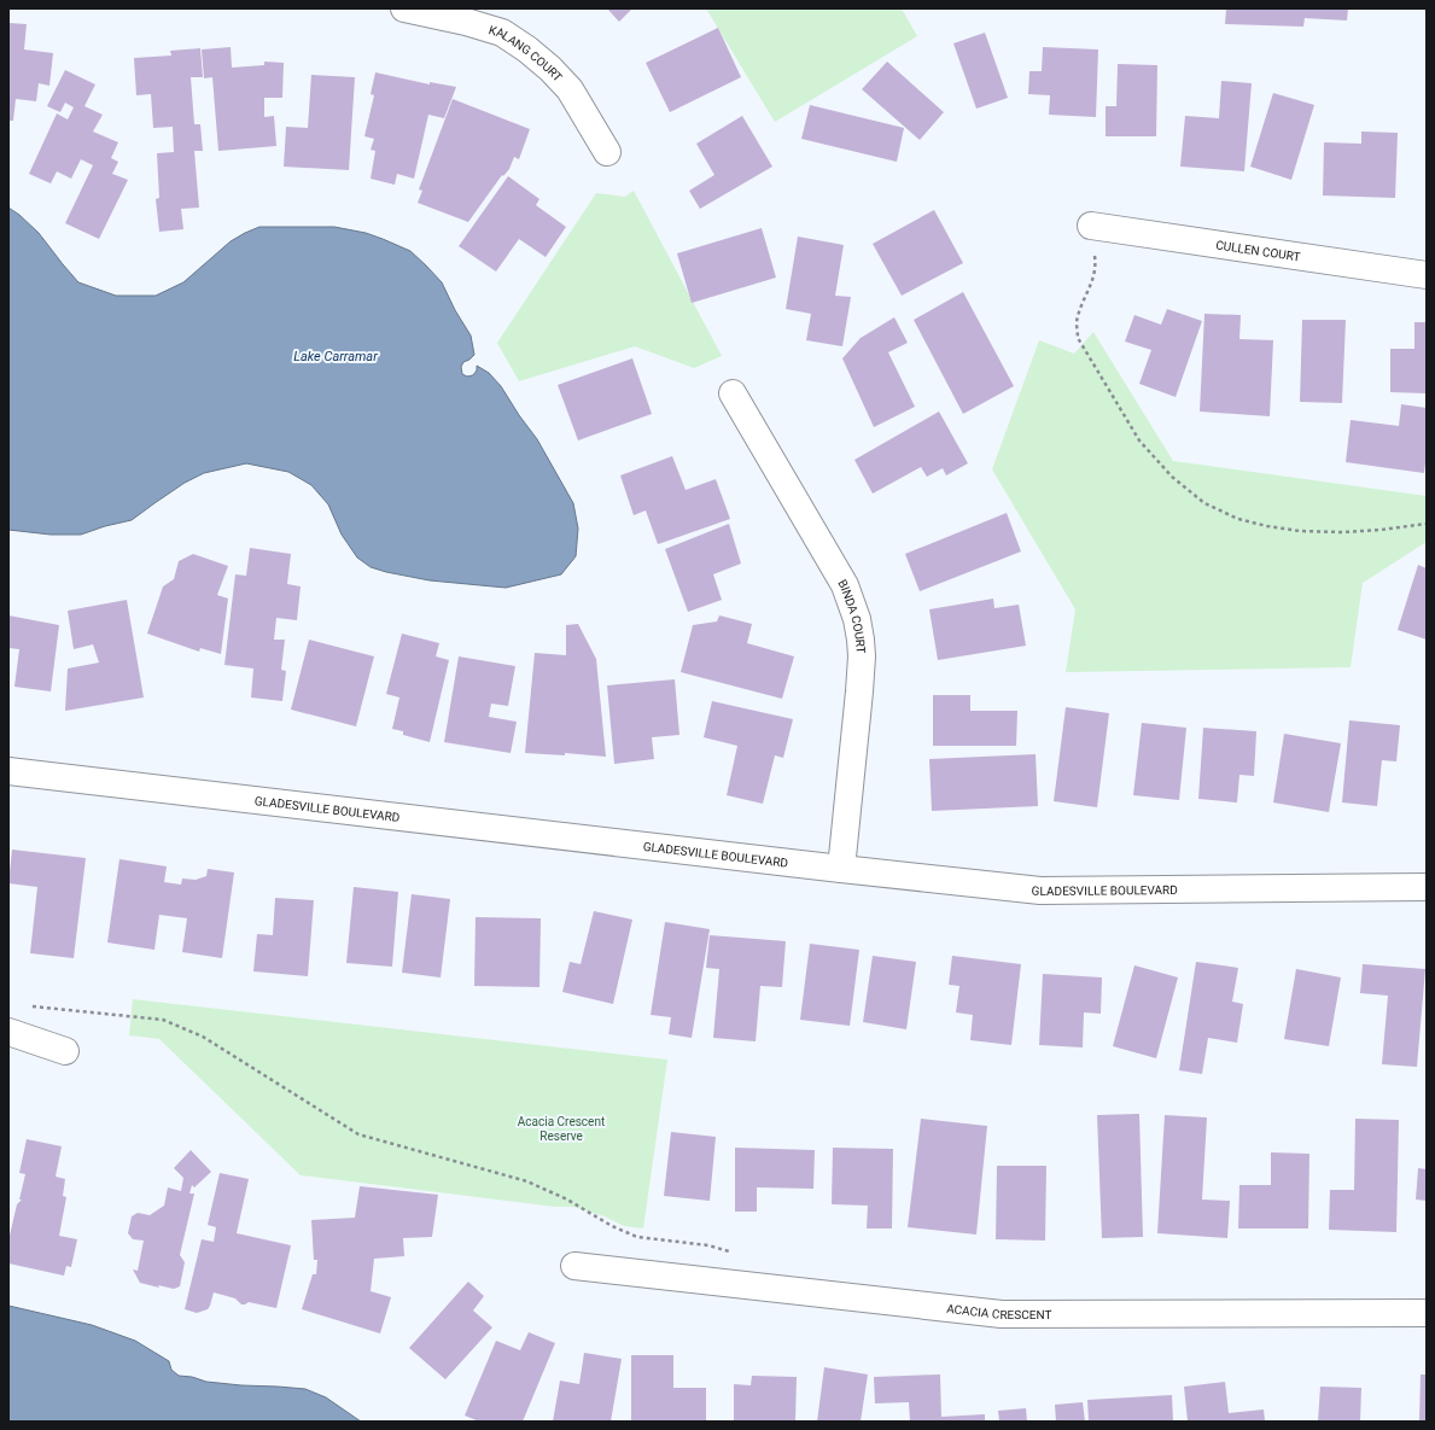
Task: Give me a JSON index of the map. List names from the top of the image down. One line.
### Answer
{"streets":{"street":["KALANG COURT","CULLEN COURT","BINDA COURT","GLADESVILLE BOULEVARD","ACACIA CRESCENT"]},"crossings":[["BINDA COURT","GLADESVILLE BOULEVARD"]],"water":["Lake Carramar"],"parks":["Acacia Crescent Reserve"]}
